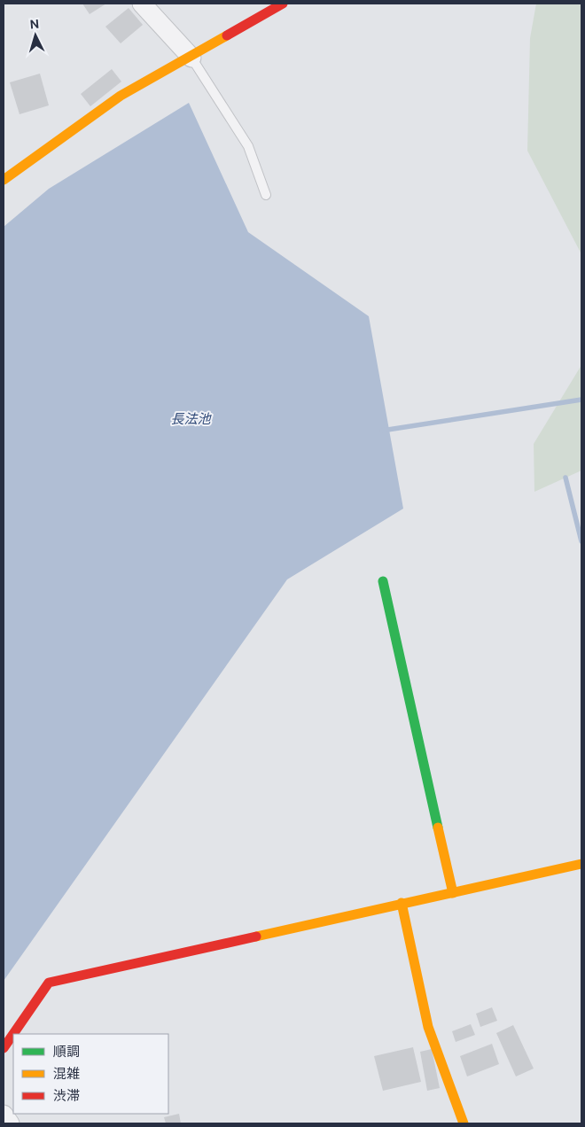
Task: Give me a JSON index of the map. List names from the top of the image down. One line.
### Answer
{"water":["長法池"],"legend":["順調","混雑","渋滞"],"north":"top"}
